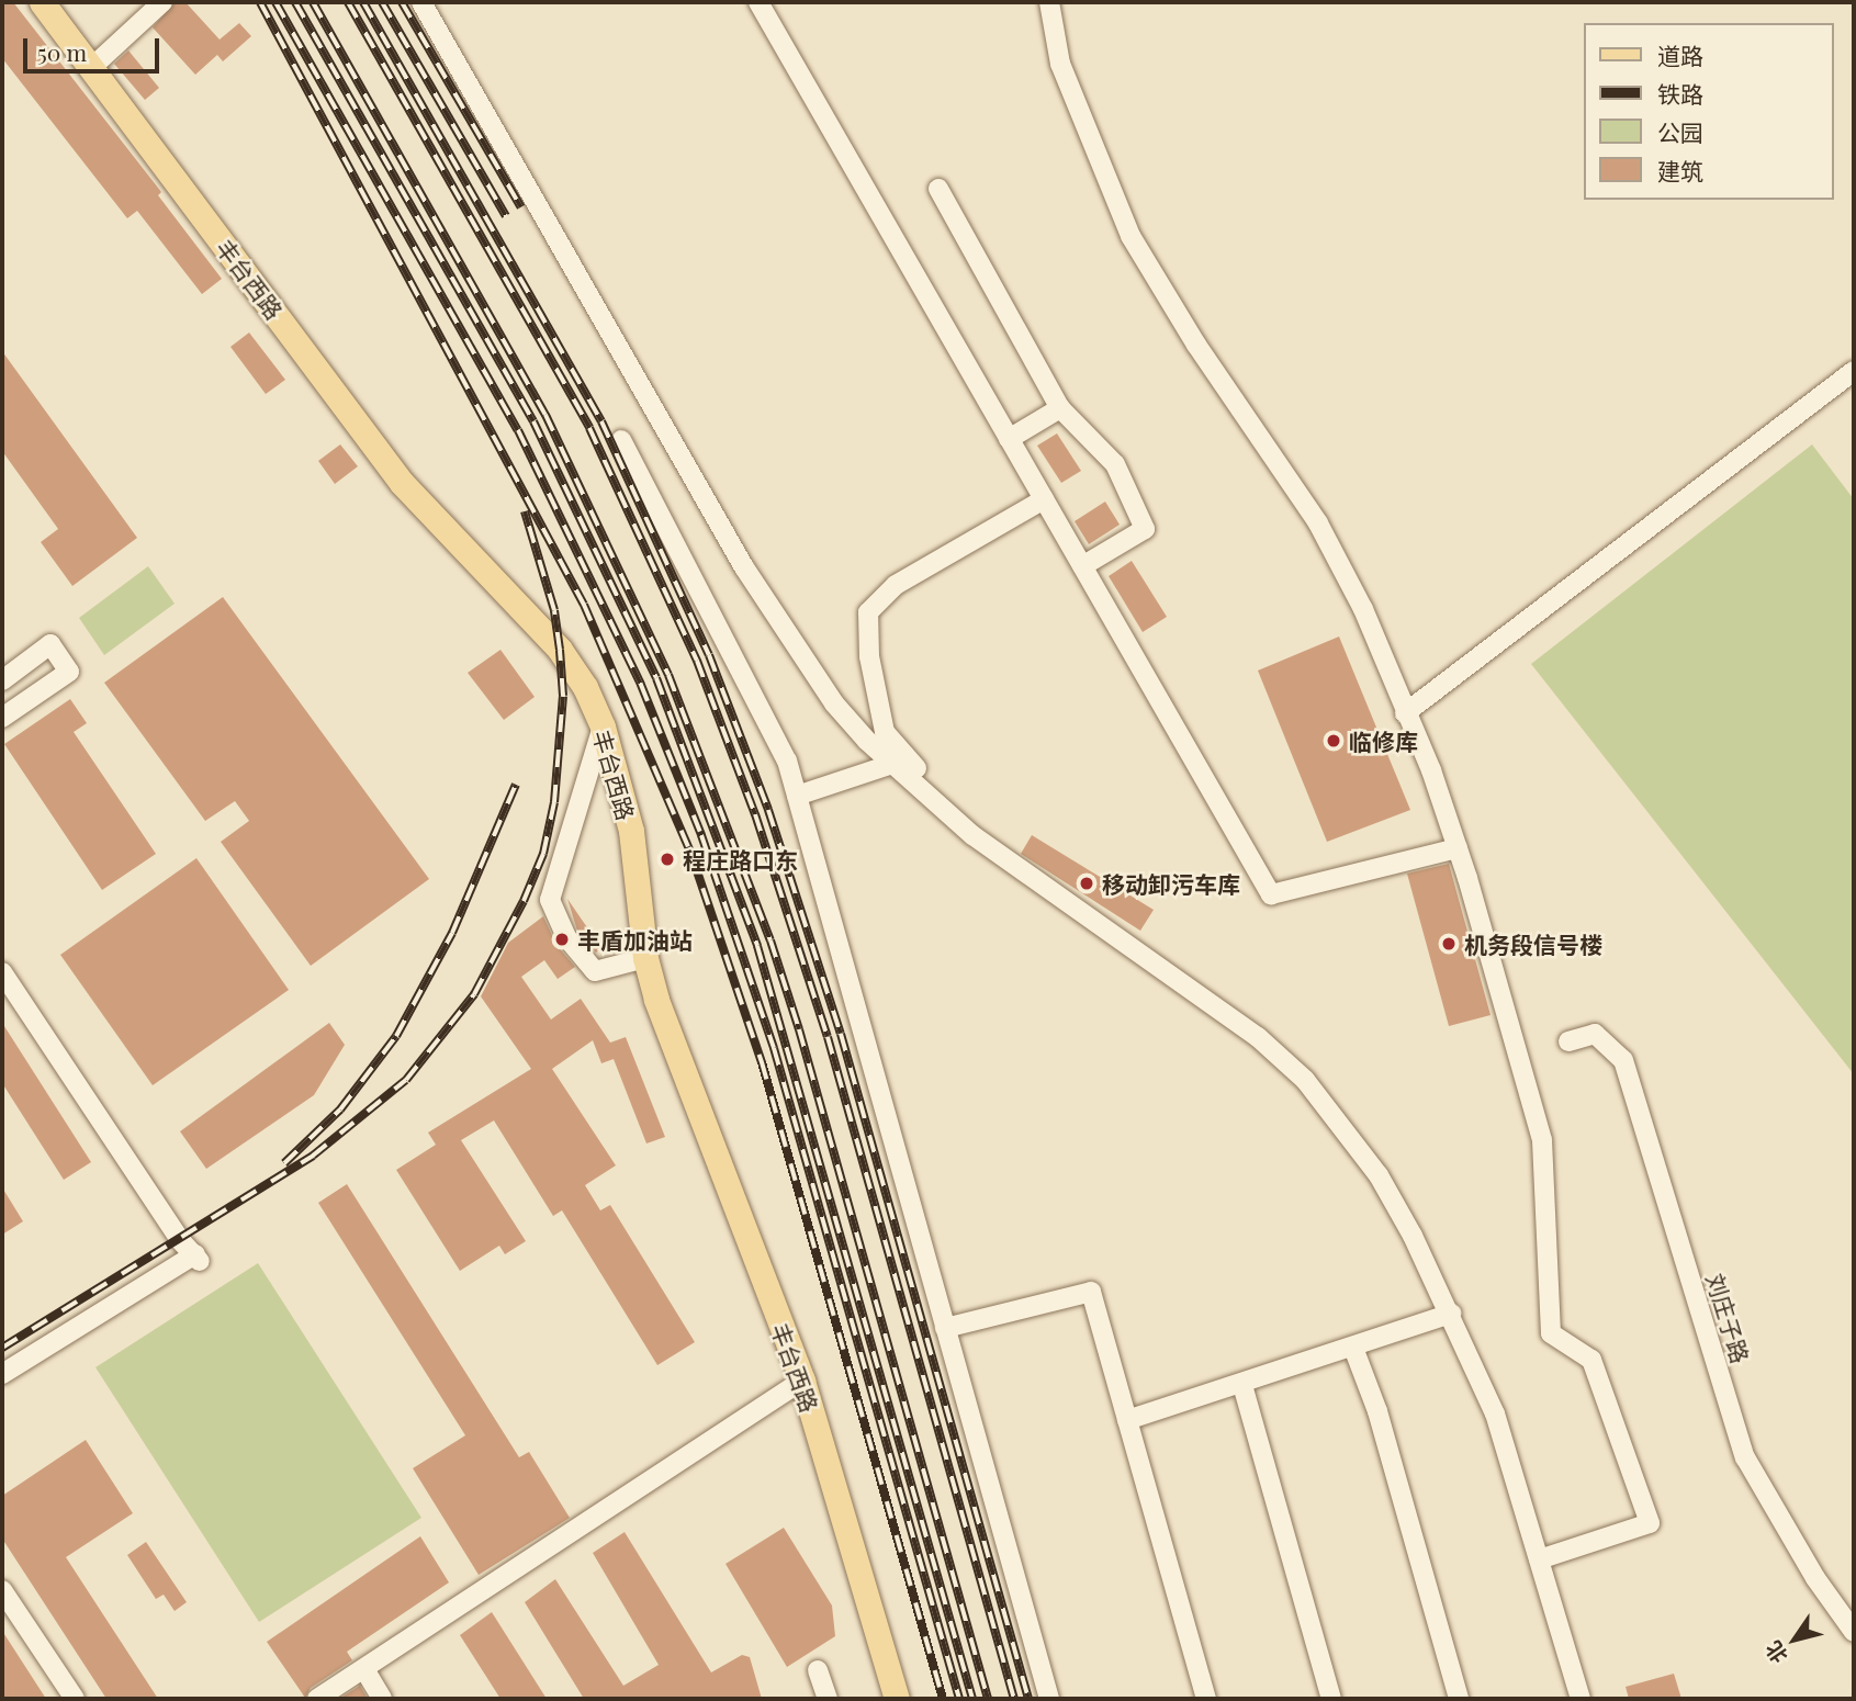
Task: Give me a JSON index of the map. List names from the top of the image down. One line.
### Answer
{"streets":{"main road":["丰台西路"],"street":["刘庄子路"]},"places":["临修库","程庄路口东","移动卸污车库","丰盾加油站","机务段信号楼"],"legend":["道路","铁路","公园","建筑"],"scale_bar":"50 m","north":"bottom left"}
